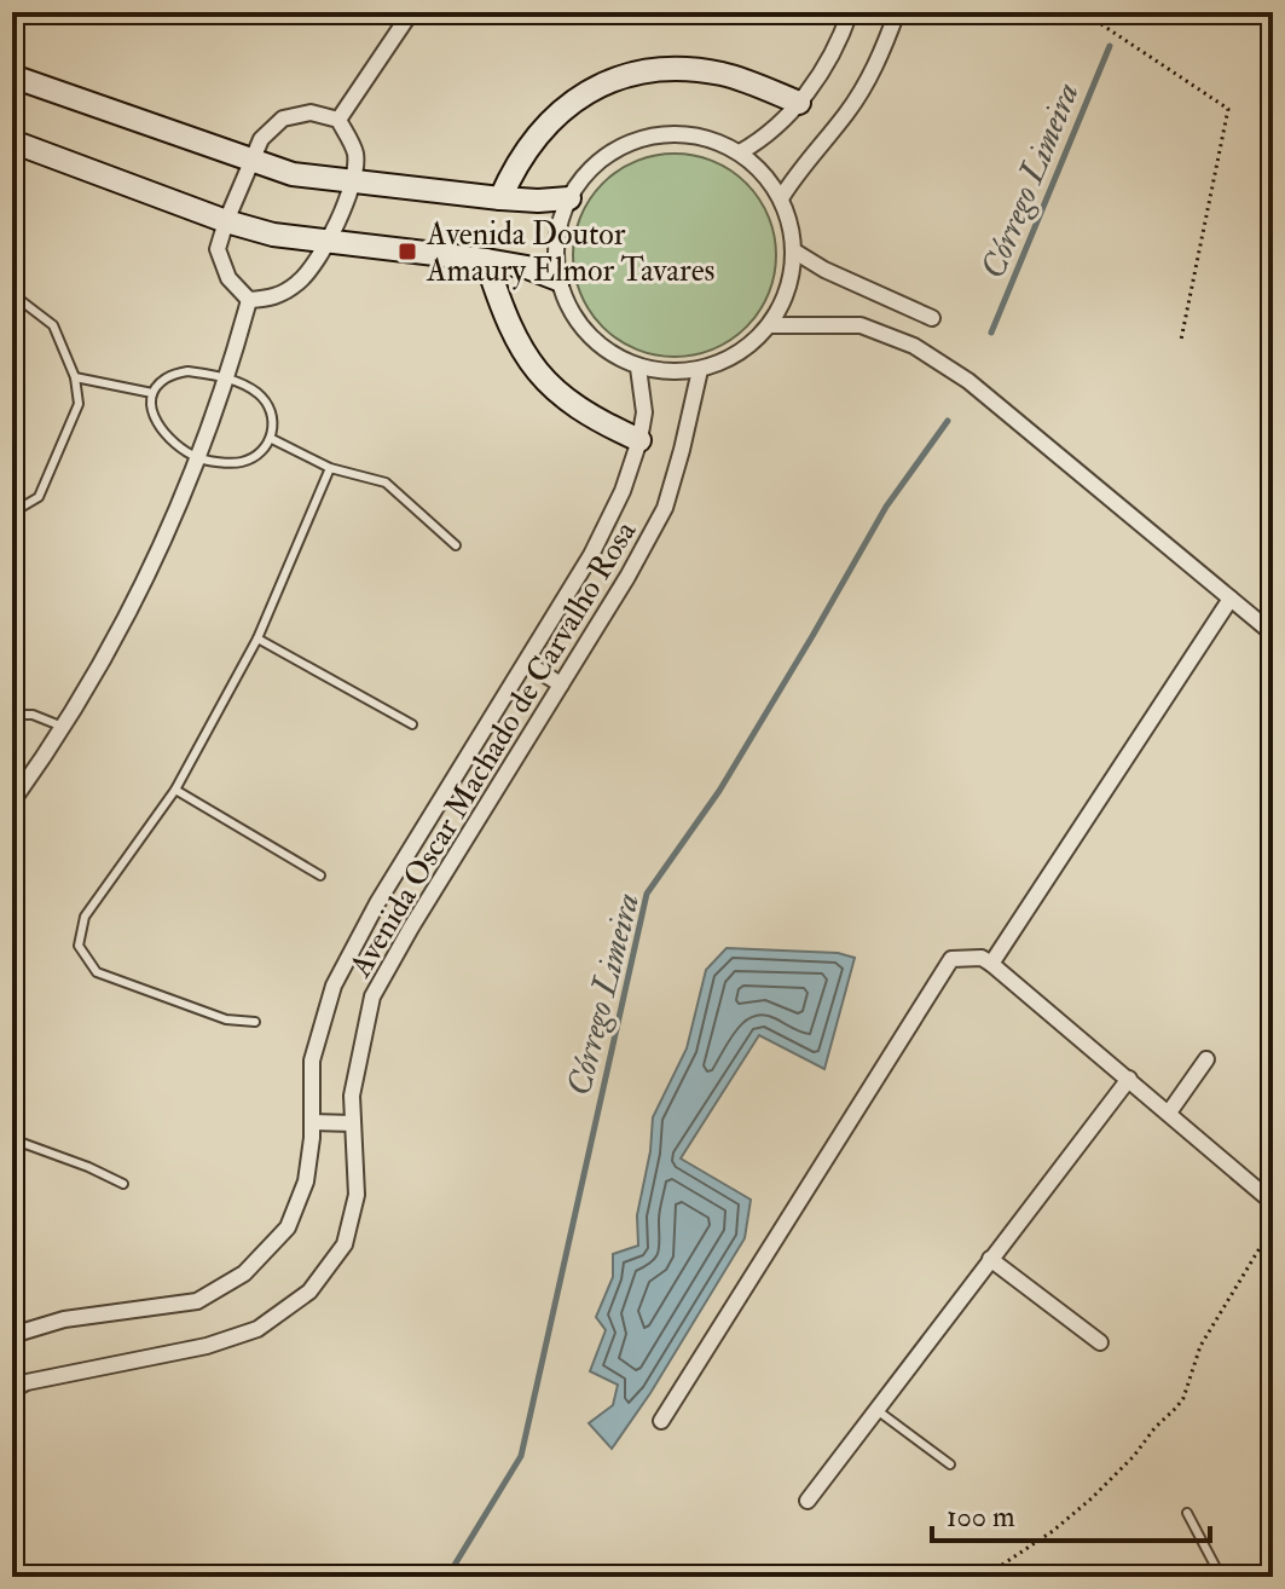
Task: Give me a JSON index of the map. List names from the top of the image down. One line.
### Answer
{"streets":{"street":["Avenida Oscar Machado de Carvalho Rosa"]},"water":["Córrego Limeira"],"places":{"transit":["Avenida Doutor Amaury Elmor Tavares"]},"scale_bar":"100 m"}
